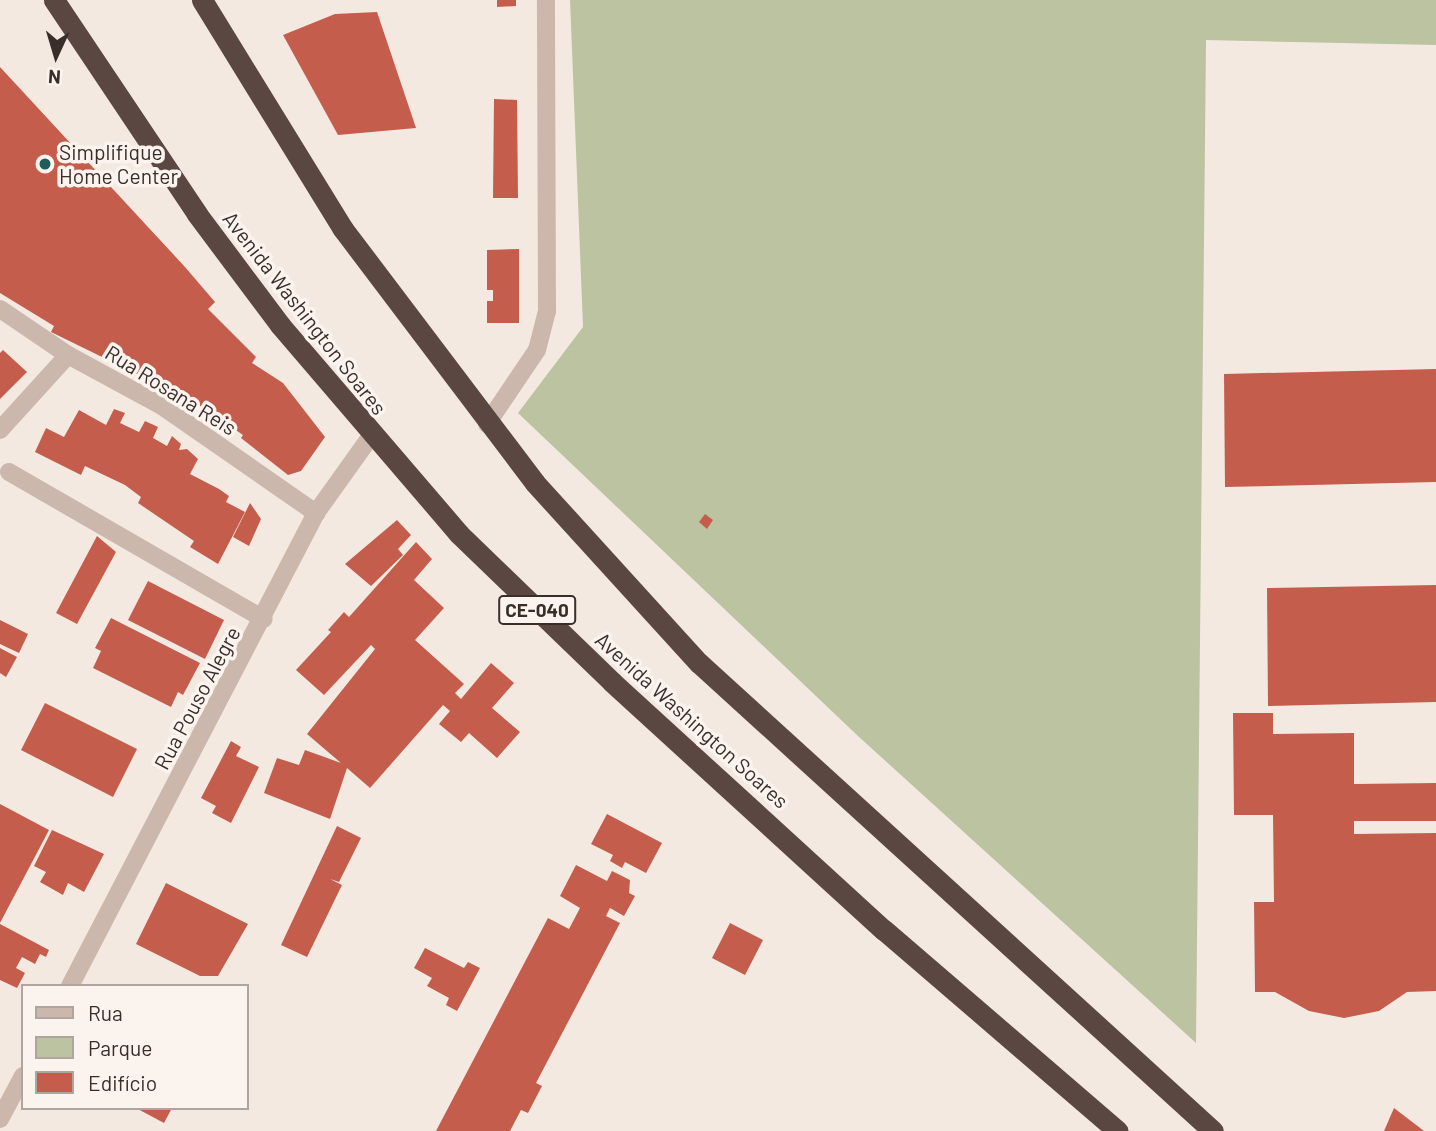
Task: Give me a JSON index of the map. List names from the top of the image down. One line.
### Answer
{"streets":{"highway":["Avenida Washington Soares","CE-040"],"street":["Rua Rosana Reis","Rua Pouso Alegre"]},"crossings":[["Avenida Washington Soares","Rua Pouso Alegre"],["Rua Rosana Reis","Rua Pouso Alegre"]],"places":["Simplifique Home Center"],"legend":["Rua","Parque","Edifício"],"north":"bottom"}
